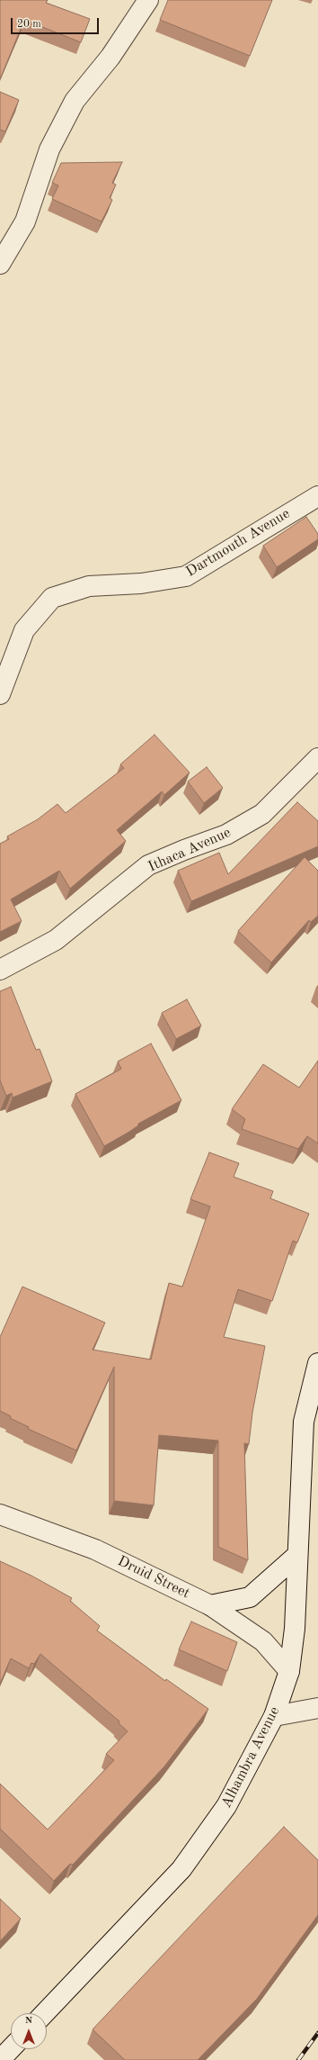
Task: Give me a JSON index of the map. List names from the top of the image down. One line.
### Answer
{"streets":{"street":["Dartmouth Avenue","Ithaca Avenue","Druid Street","Alhambra Avenue"]},"crossings":[["Druid Street","Alhambra Avenue"]],"scale_bar":"20 m","north":"top"}
